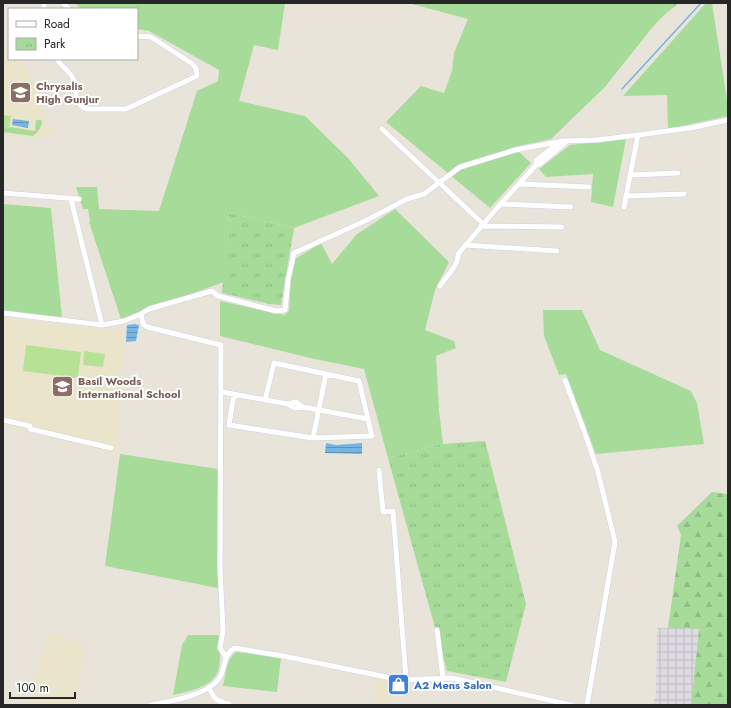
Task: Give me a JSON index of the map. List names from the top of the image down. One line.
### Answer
{"places":{"school or university":["Chrysalis High Gunjur","Basil Woods International School"],"shop":["A2 Mens Salon"]},"legend":["Road","Park"],"scale_bar":"100 m"}
